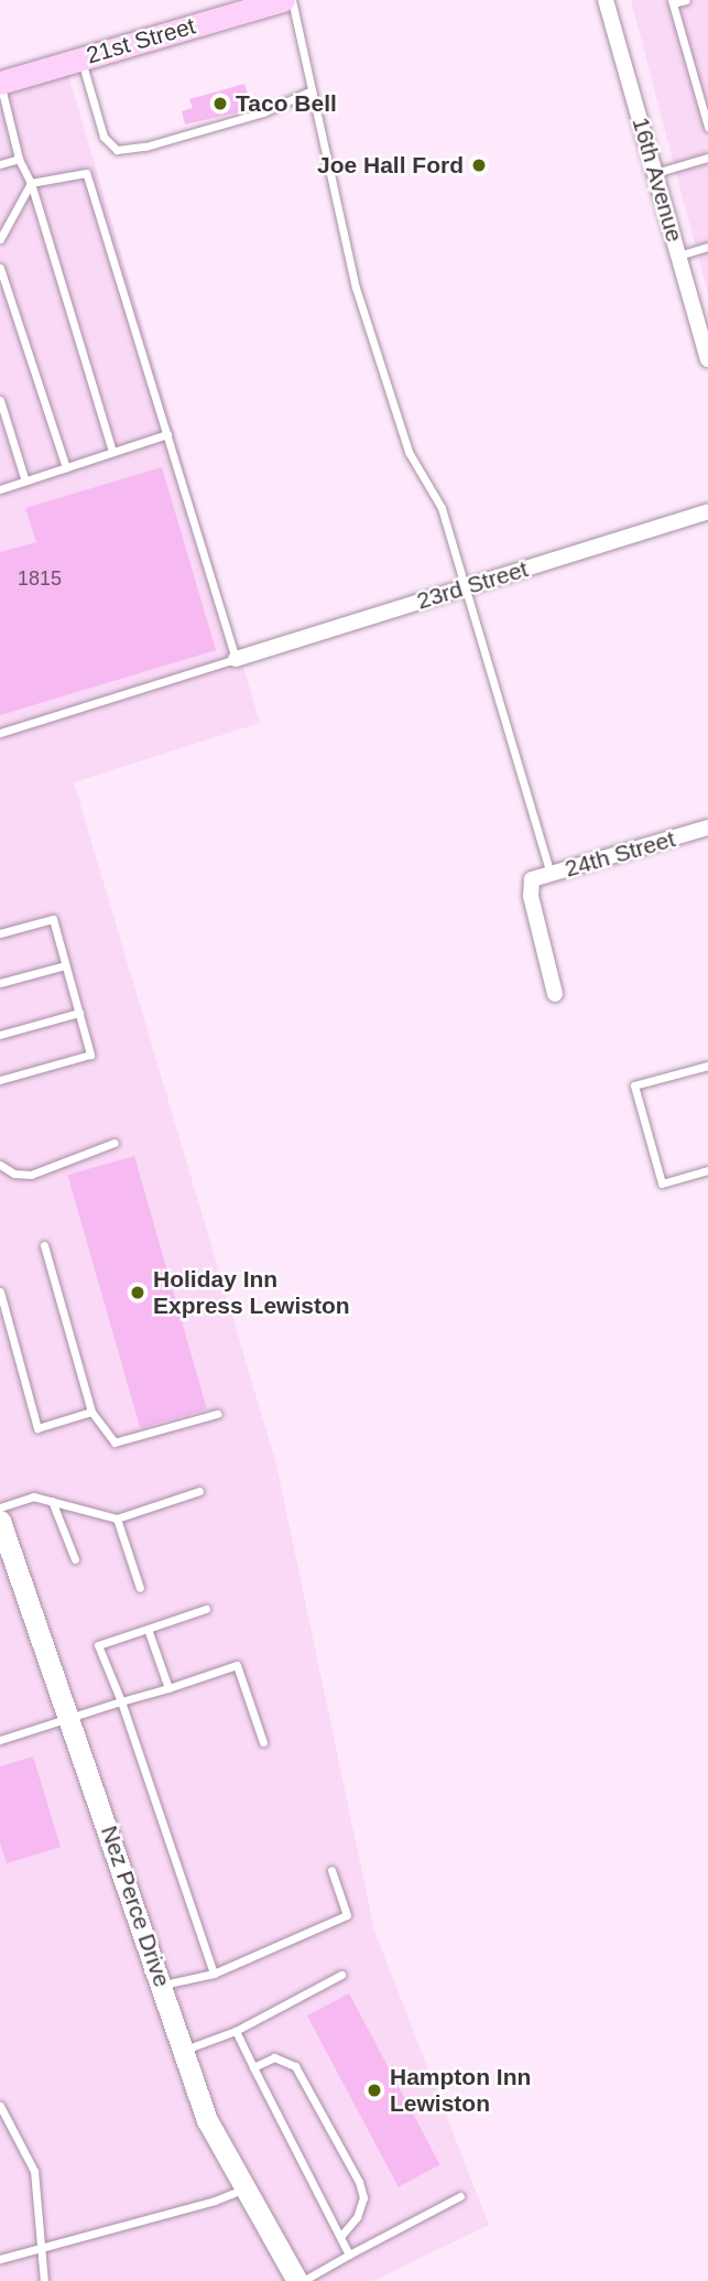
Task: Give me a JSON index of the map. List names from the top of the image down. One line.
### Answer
{"streets":{"main road":["21st Street"],"street":["16th Avenue","23rd Street","24th Street","Nez Perce Drive"]},"places":["Taco Bell","Joe Hall Ford","Holiday Inn Express Lewiston","Hampton Inn Lewiston"],"house_numbers":["1815"]}
